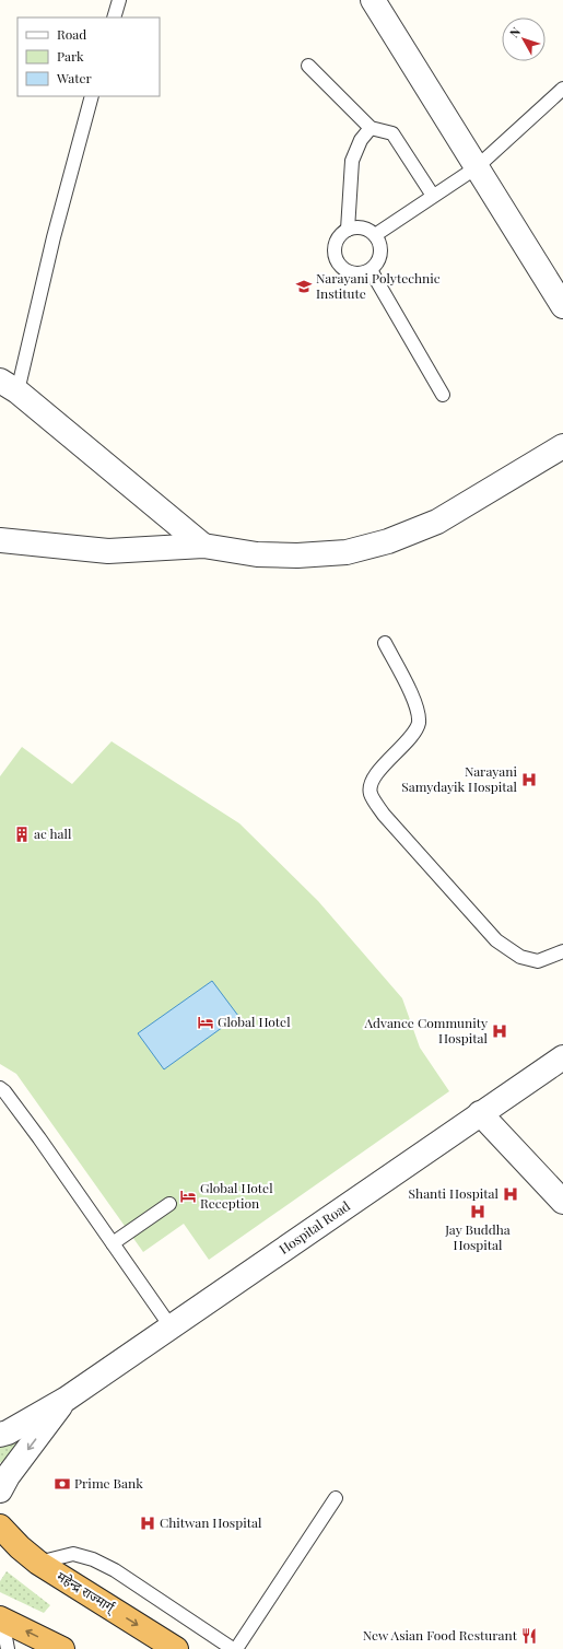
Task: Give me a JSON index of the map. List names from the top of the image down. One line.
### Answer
{"streets":{"highway":["महेन्द्र राज्मार्ग्"],"street":["Hospital Road"]},"places":{"school or university":["Narayani Polytechnic Institute"],"hospital":["Narayani Samydayik Hospital","Advance Community Hospital","Shanti Hospital","Jay Buddha Hospital","Chitwan Hospital"],"building":["ac hall"],"hotel":["Global Hotel","Global Hotel Reception"],"bank":["Prime Bank"],"restaurant":["New Asian Food Resturant"]},"legend":["Road","Park","Water"],"north":"top left"}
